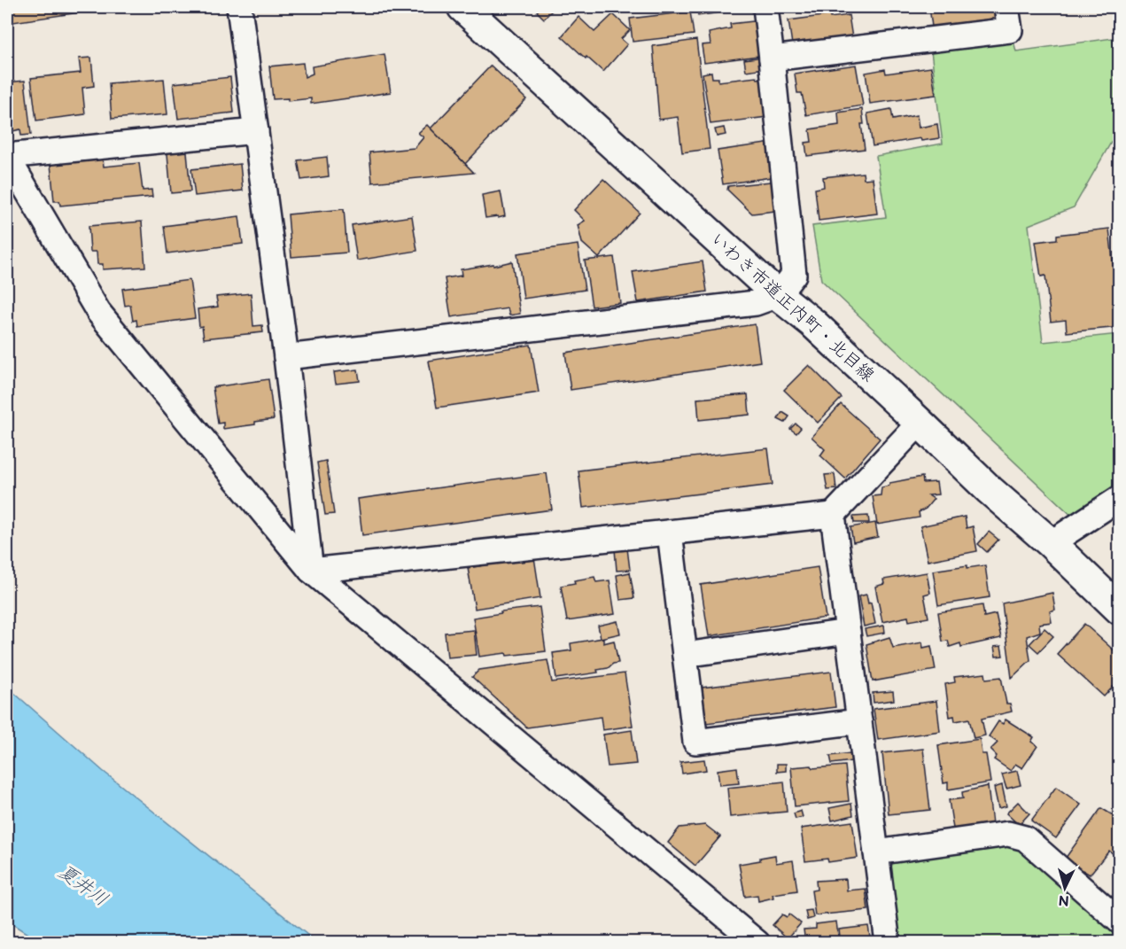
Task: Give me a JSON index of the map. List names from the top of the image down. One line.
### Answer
{"streets":{"street":["いわき市道正内町・北目線"]},"water":["夏井川"],"north":"bottom"}
